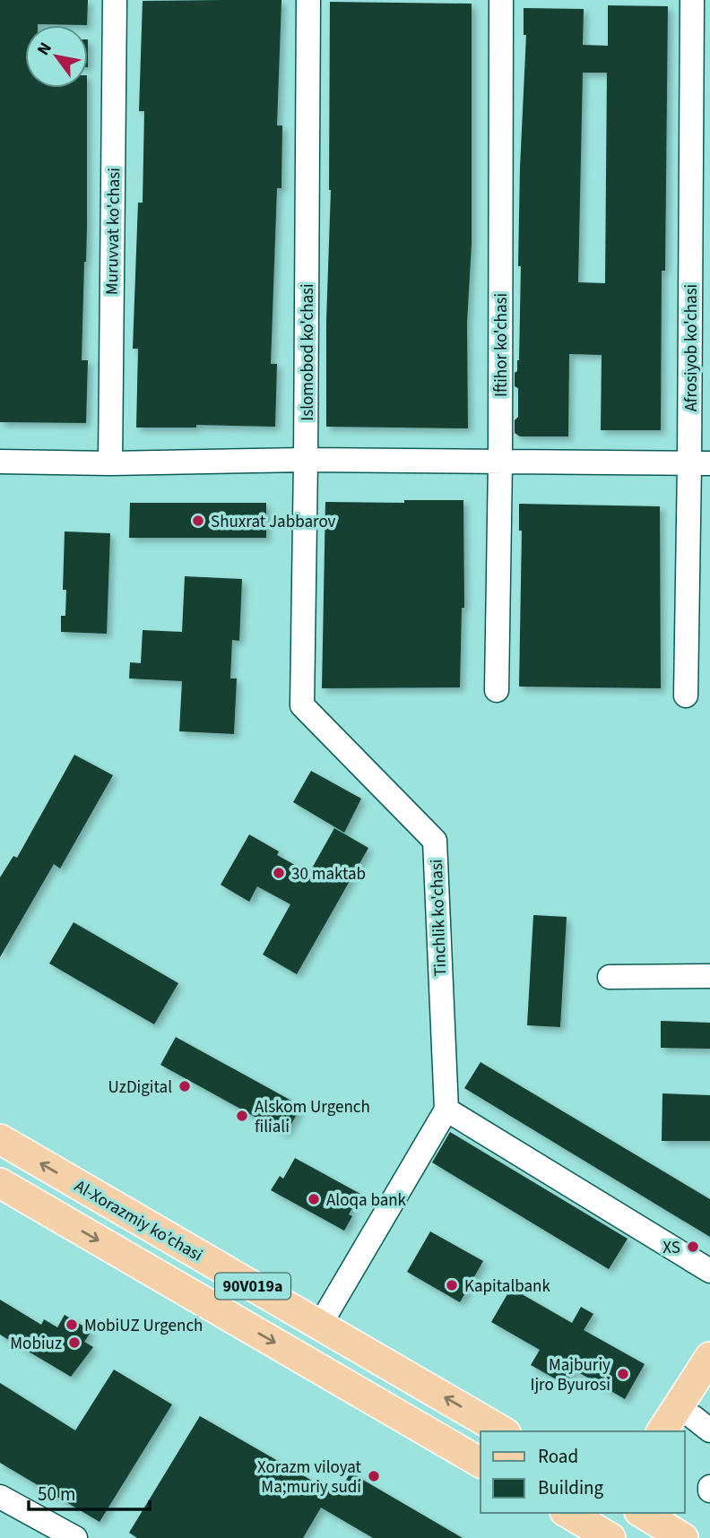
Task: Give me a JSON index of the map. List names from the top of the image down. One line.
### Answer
{"streets":{"main road":["Al-Xorazmiy ko’chasi","90V019a"],"street":["Muruvvat ko'chasi","Iftihor ko'chasi","Afrosiyob ko'chasi","Islomobod ko'chasi","Tinchlik ko'chasi"]},"crossings":[["Islomobod ko'chasi","Tinchlik ko'chasi"]],"places":["Shuxrat Jabbarov","30 maktab","UzDigital","Alskom Urgench filiali","Aloqa bank","XS","Kapitalbank","MobiUZ Urgench","Mobiuz","Majburiy Ijro Byurosi","Xorazm viloyat Ma;muriy sudi"],"legend":["Road","Building"],"scale_bar":"50 m","north":"top left"}
